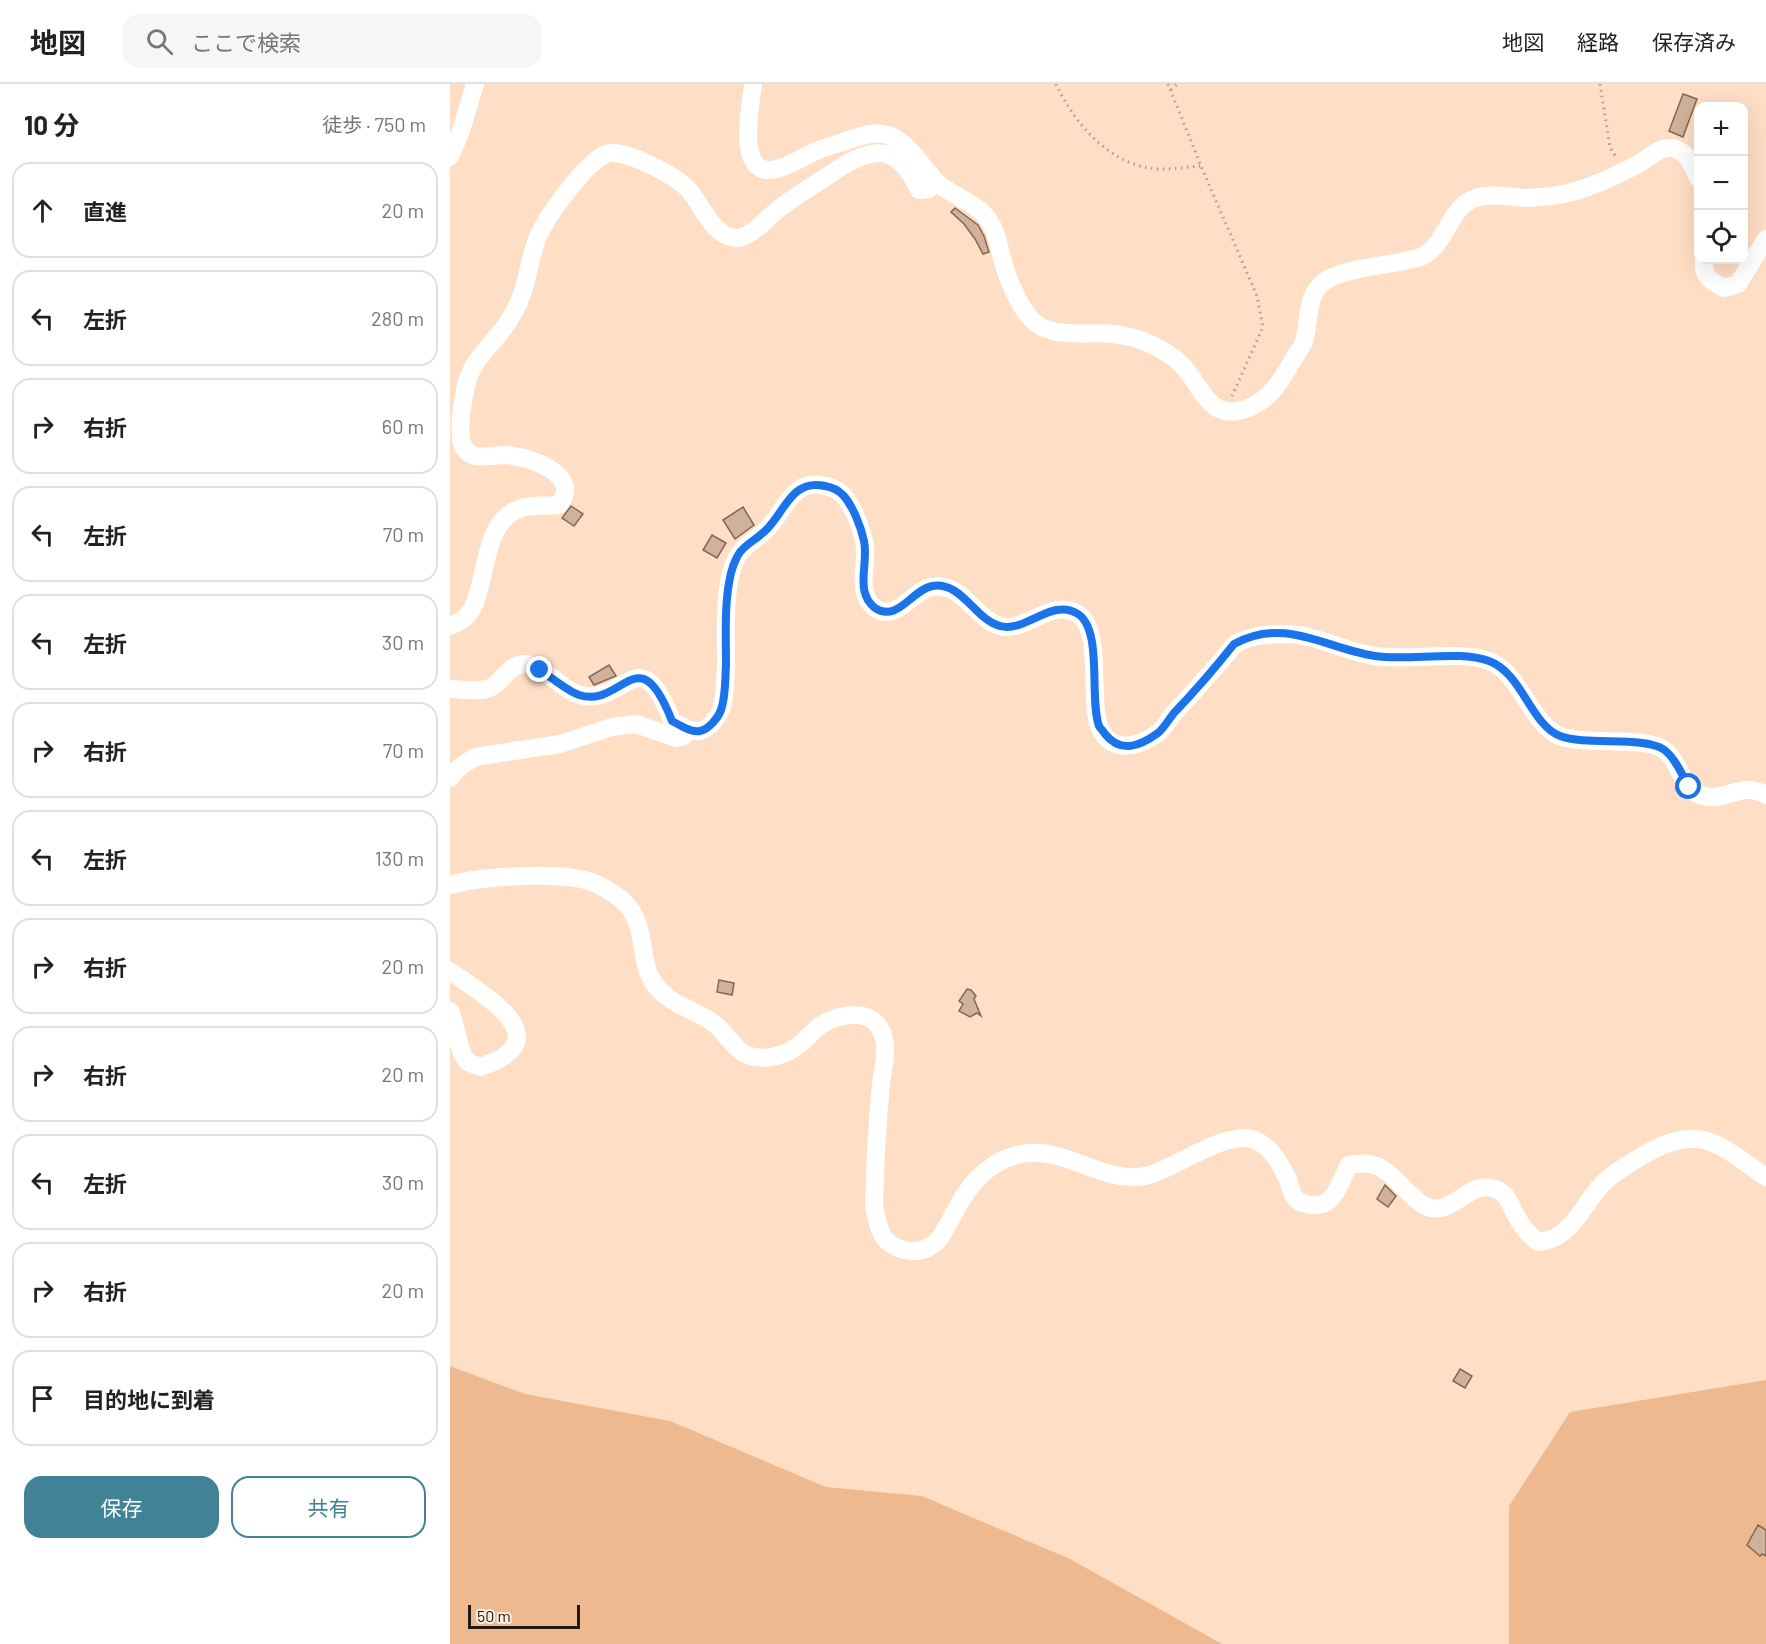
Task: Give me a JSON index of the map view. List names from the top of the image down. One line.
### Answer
{"scale_bar":"50 m","page":{"header":"地図","search":"ここで検索","nav":["地図","経路","保存済み"],"heading":["10 分","徒歩 · 750 m"],"map_buttons":["+","−"],"list":[["直進","20 m"],["左折","280 m"],["右折","60 m"],["左折","70 m"],["左折","30 m"],["右折","70 m"],["左折","130 m"],["右折","20 m"],["右折","20 m"],["左折","30 m"],["右折","20 m"],"目的地に到着"],"buttons":["保存","共有"],"scale":"50 m"}}
